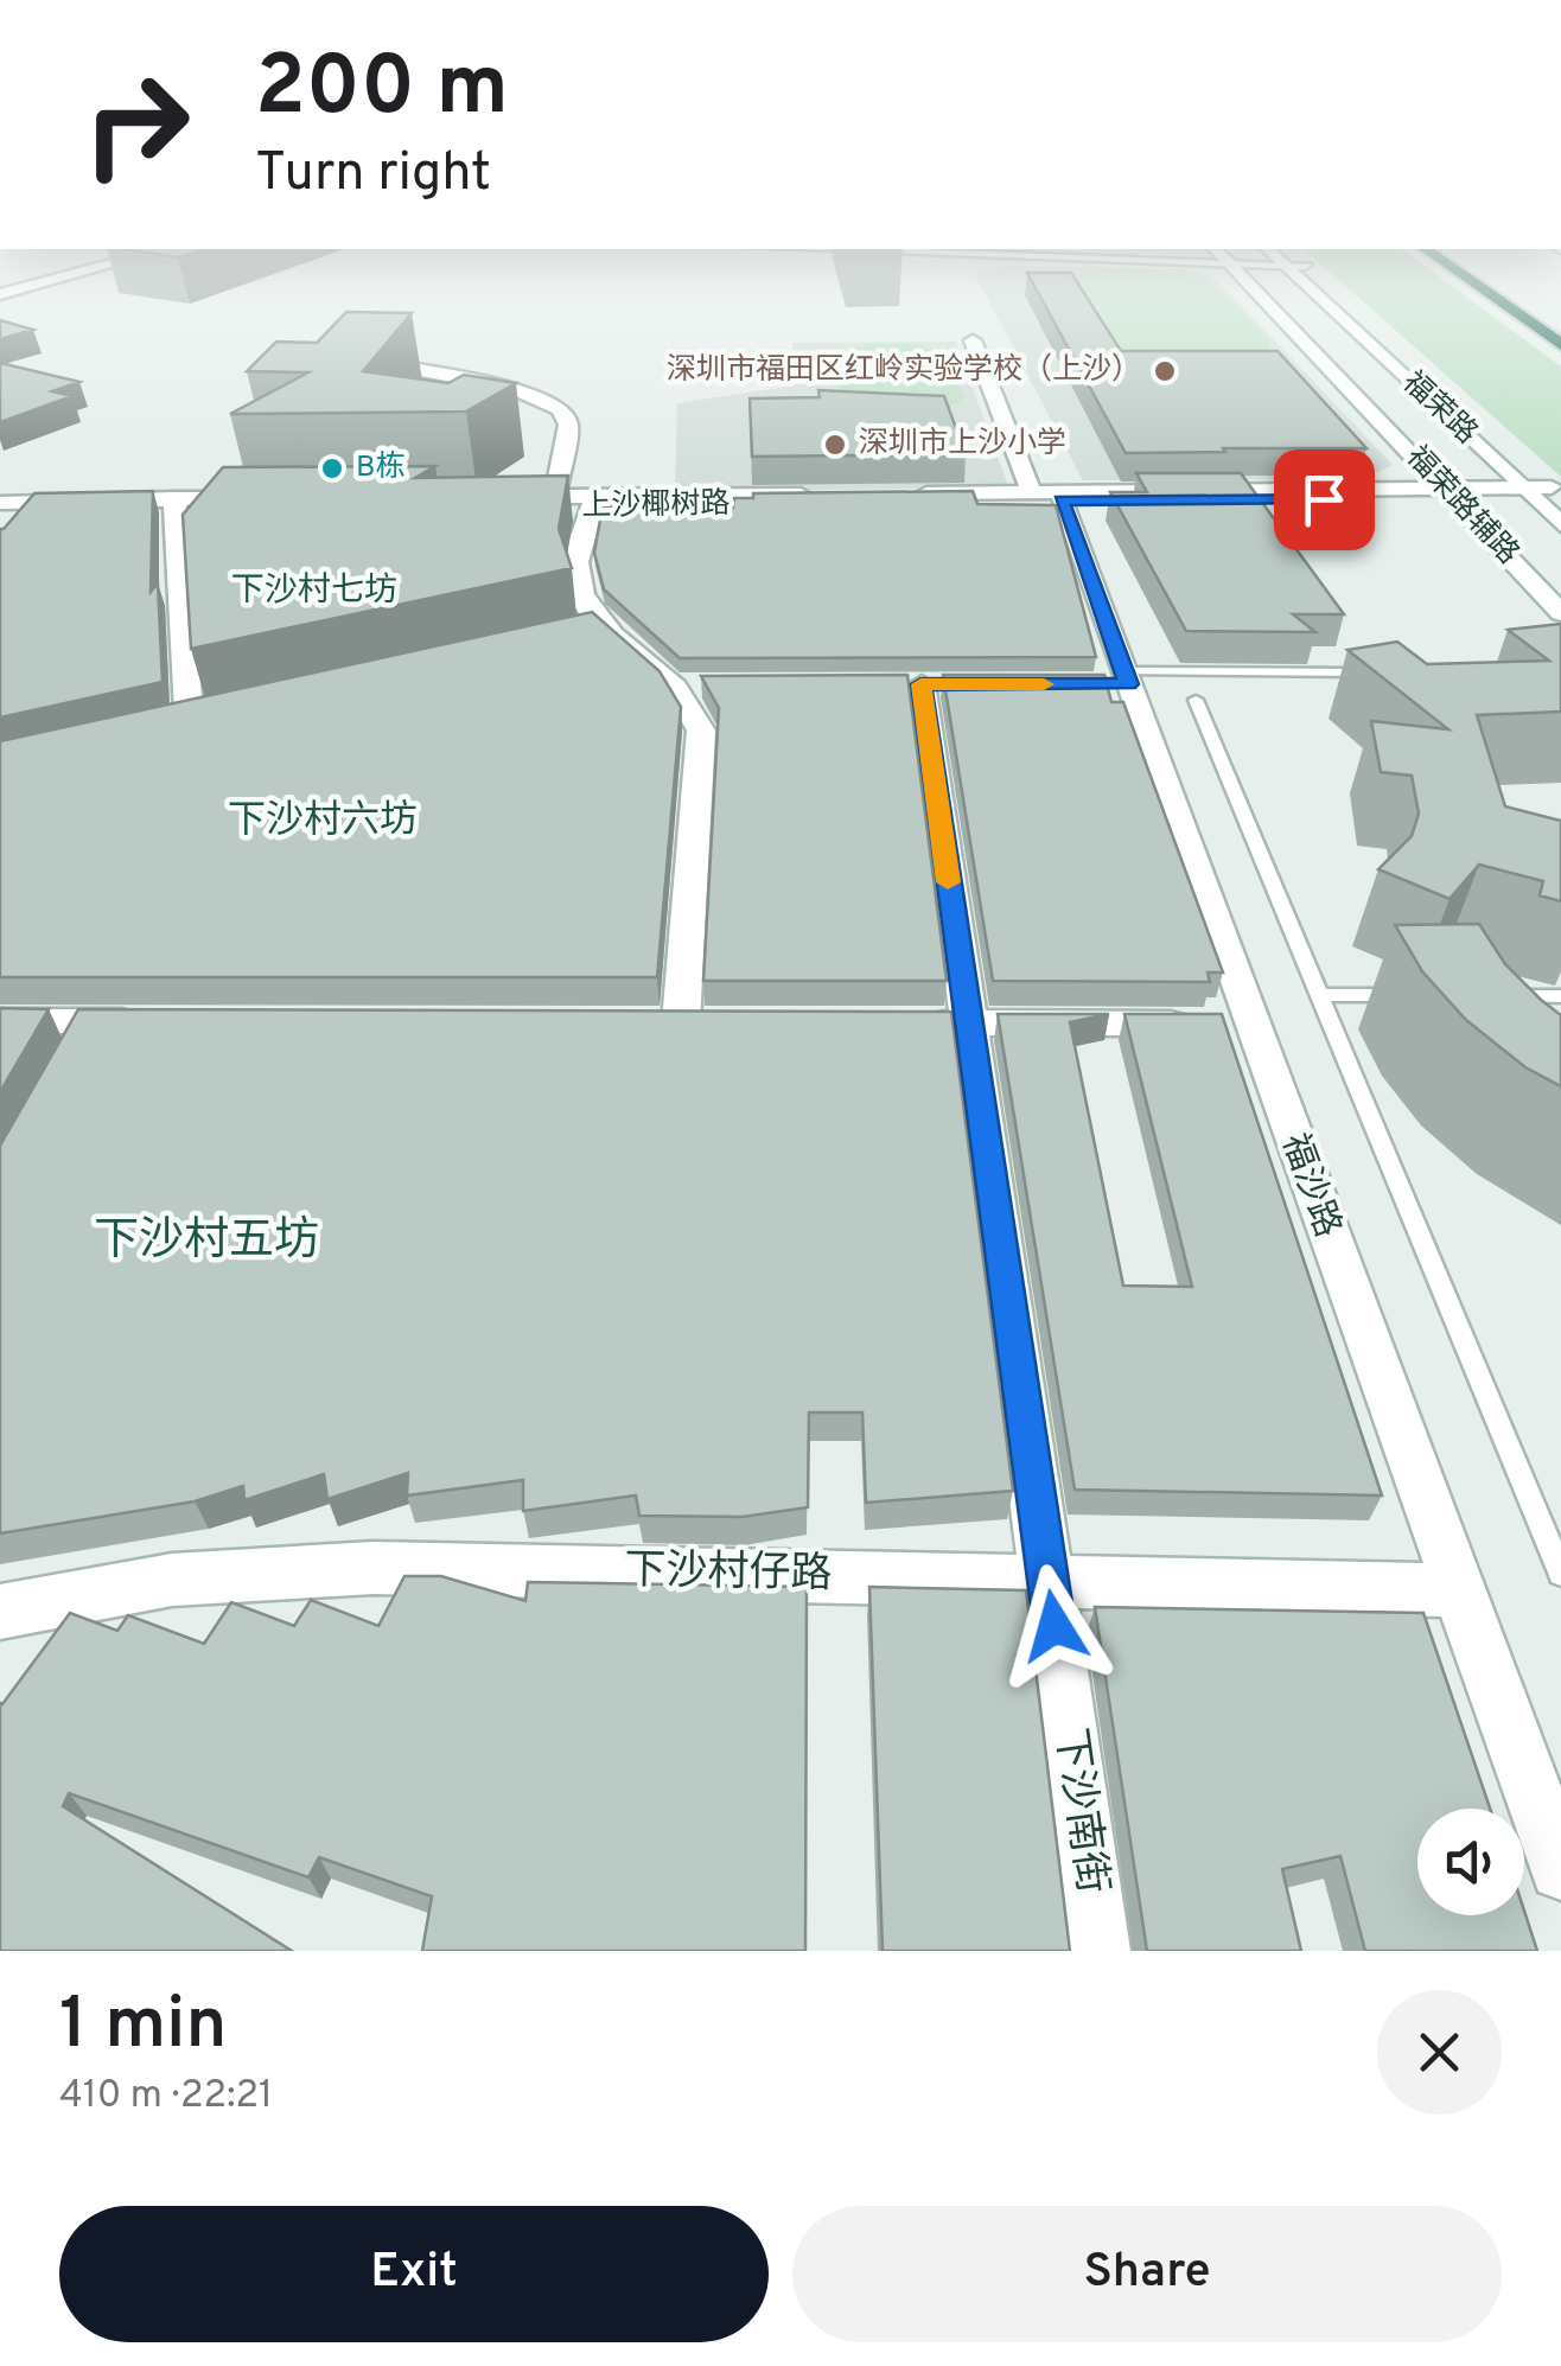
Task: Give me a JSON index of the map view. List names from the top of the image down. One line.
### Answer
{"streets":{"street":["福荣路","上沙椰树路","福荣路辅路","福沙路","下沙村仔路","下沙南街"]},"crossings":[["福沙路","下沙村仔路"],["下沙村仔路","下沙南街"]],"districts":["下沙村七坊","下沙村六坊","下沙村五坊"],"places":["深圳市福田区红岭实验学校（上沙）","深圳市上沙小学","B栋"],"page":{"turn":["200 m","Turn right"],"heading":["1 min","410 m · 22:21"],"buttons":["Exit","Share"]}}
